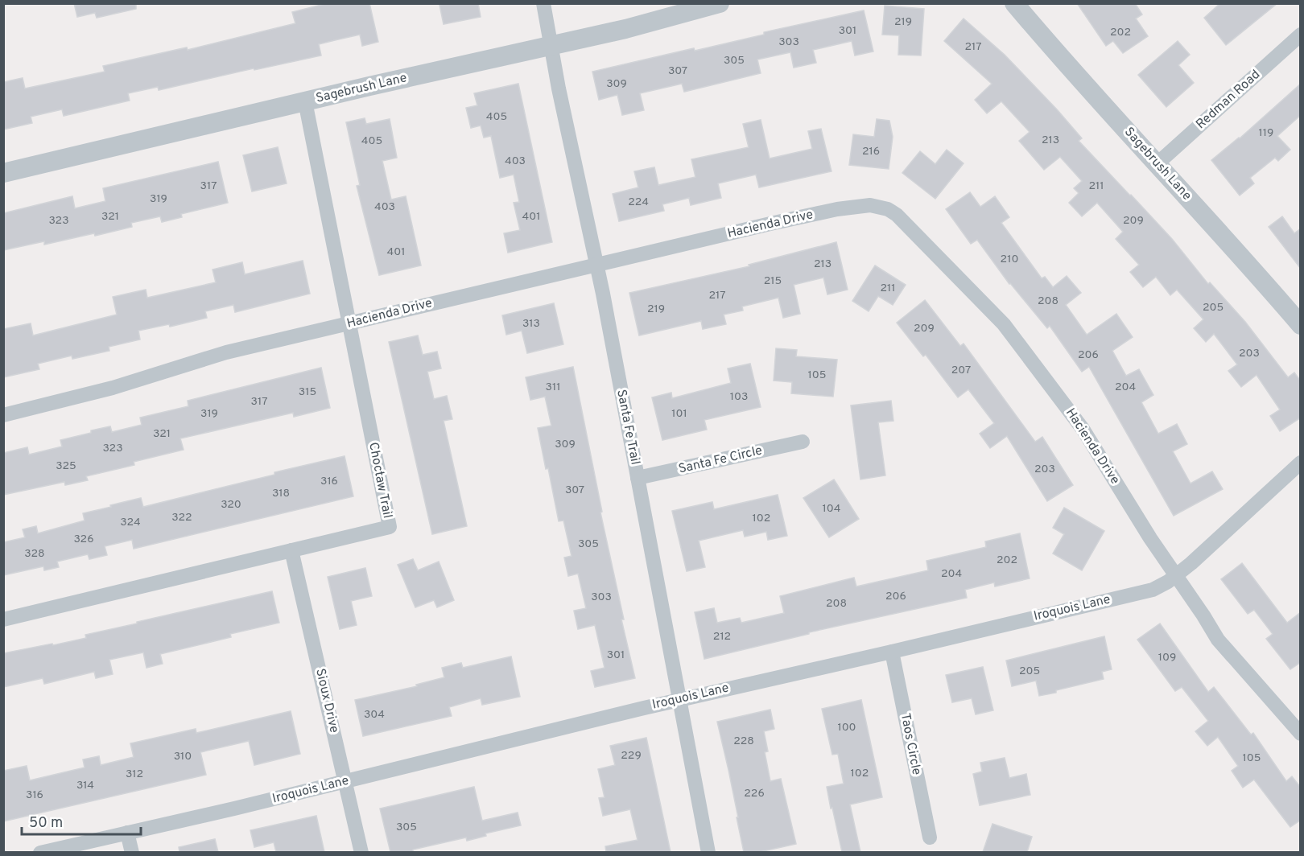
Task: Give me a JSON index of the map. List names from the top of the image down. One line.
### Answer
{"streets":{"street":["Sagebrush Lane","Redman Road","Hacienda Drive","Santa Fe Trail","Santa Fe Circle","Choctaw Trail","Iroquois Lane","Sioux Drive","Taos Circle"]},"crossings":[["Sagebrush Lane","Redman Road"],["Sagebrush Lane","Santa Fe Trail"],["Sagebrush Lane","Choctaw Trail"],["Hacienda Drive","Santa Fe Trail"],["Hacienda Drive","Choctaw Trail"],["Hacienda Drive","Iroquois Lane"],["Santa Fe Trail","Santa Fe Circle"],["Santa Fe Trail","Iroquois Lane"],["Choctaw Trail","Sioux Drive"],["Iroquois Lane","Sioux Drive"],["Iroquois Lane","Taos Circle"]],"house_numbers":["219","301","202","303","217","305","307","309","405","119","213","405","216","403","317","211","319","224","403","321","401","323","209","401","210","213","215","211","217","208","205","219","313","209","203","206","207","105","311","204","315","103","317","319","101","321","309","323","325","203","316","307","318","320","104","322","102","324","326","305","328","202","204","206","303","208","212","301","109","205","304","100","228","229","310","105","102","312","314","226","316","305"],"scale_bar":"50 m"}
